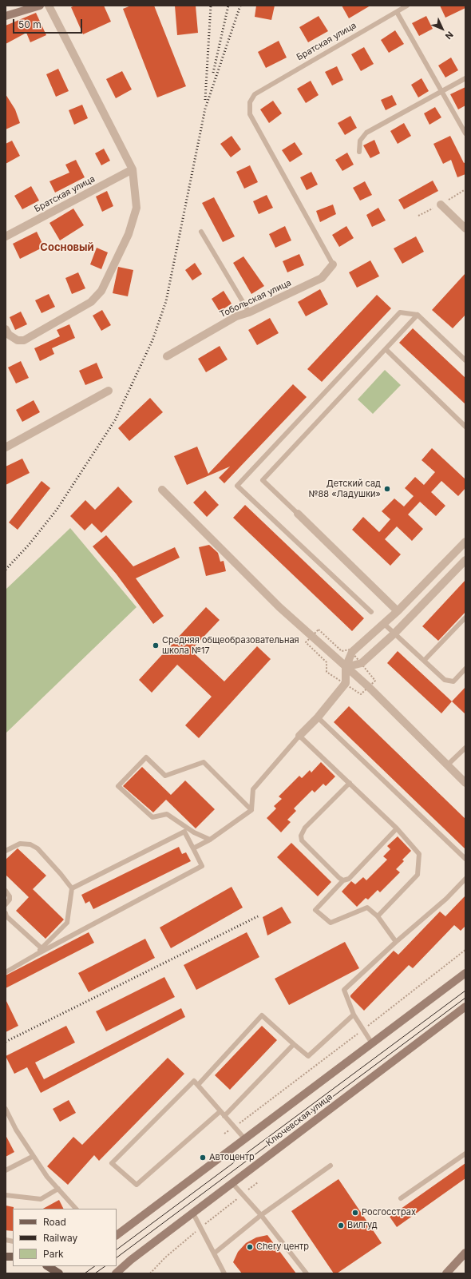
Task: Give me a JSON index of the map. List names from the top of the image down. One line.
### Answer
{"streets":{"main road":["Ключевская улица"],"street":["Братская улица","Тобольская улица"]},"crossings":[["Братская улица","Тобольская улица"]],"districts":["Сосновый"],"places":["Детский сад №88 «Ладушки»","Средняя общеобразовательная школа №17","Автоцентр","Росгосстрах","Вилгуд","Chery центр"],"legend":["Road","Railway","Park"],"scale_bar":"50 m","north":"bottom right"}
